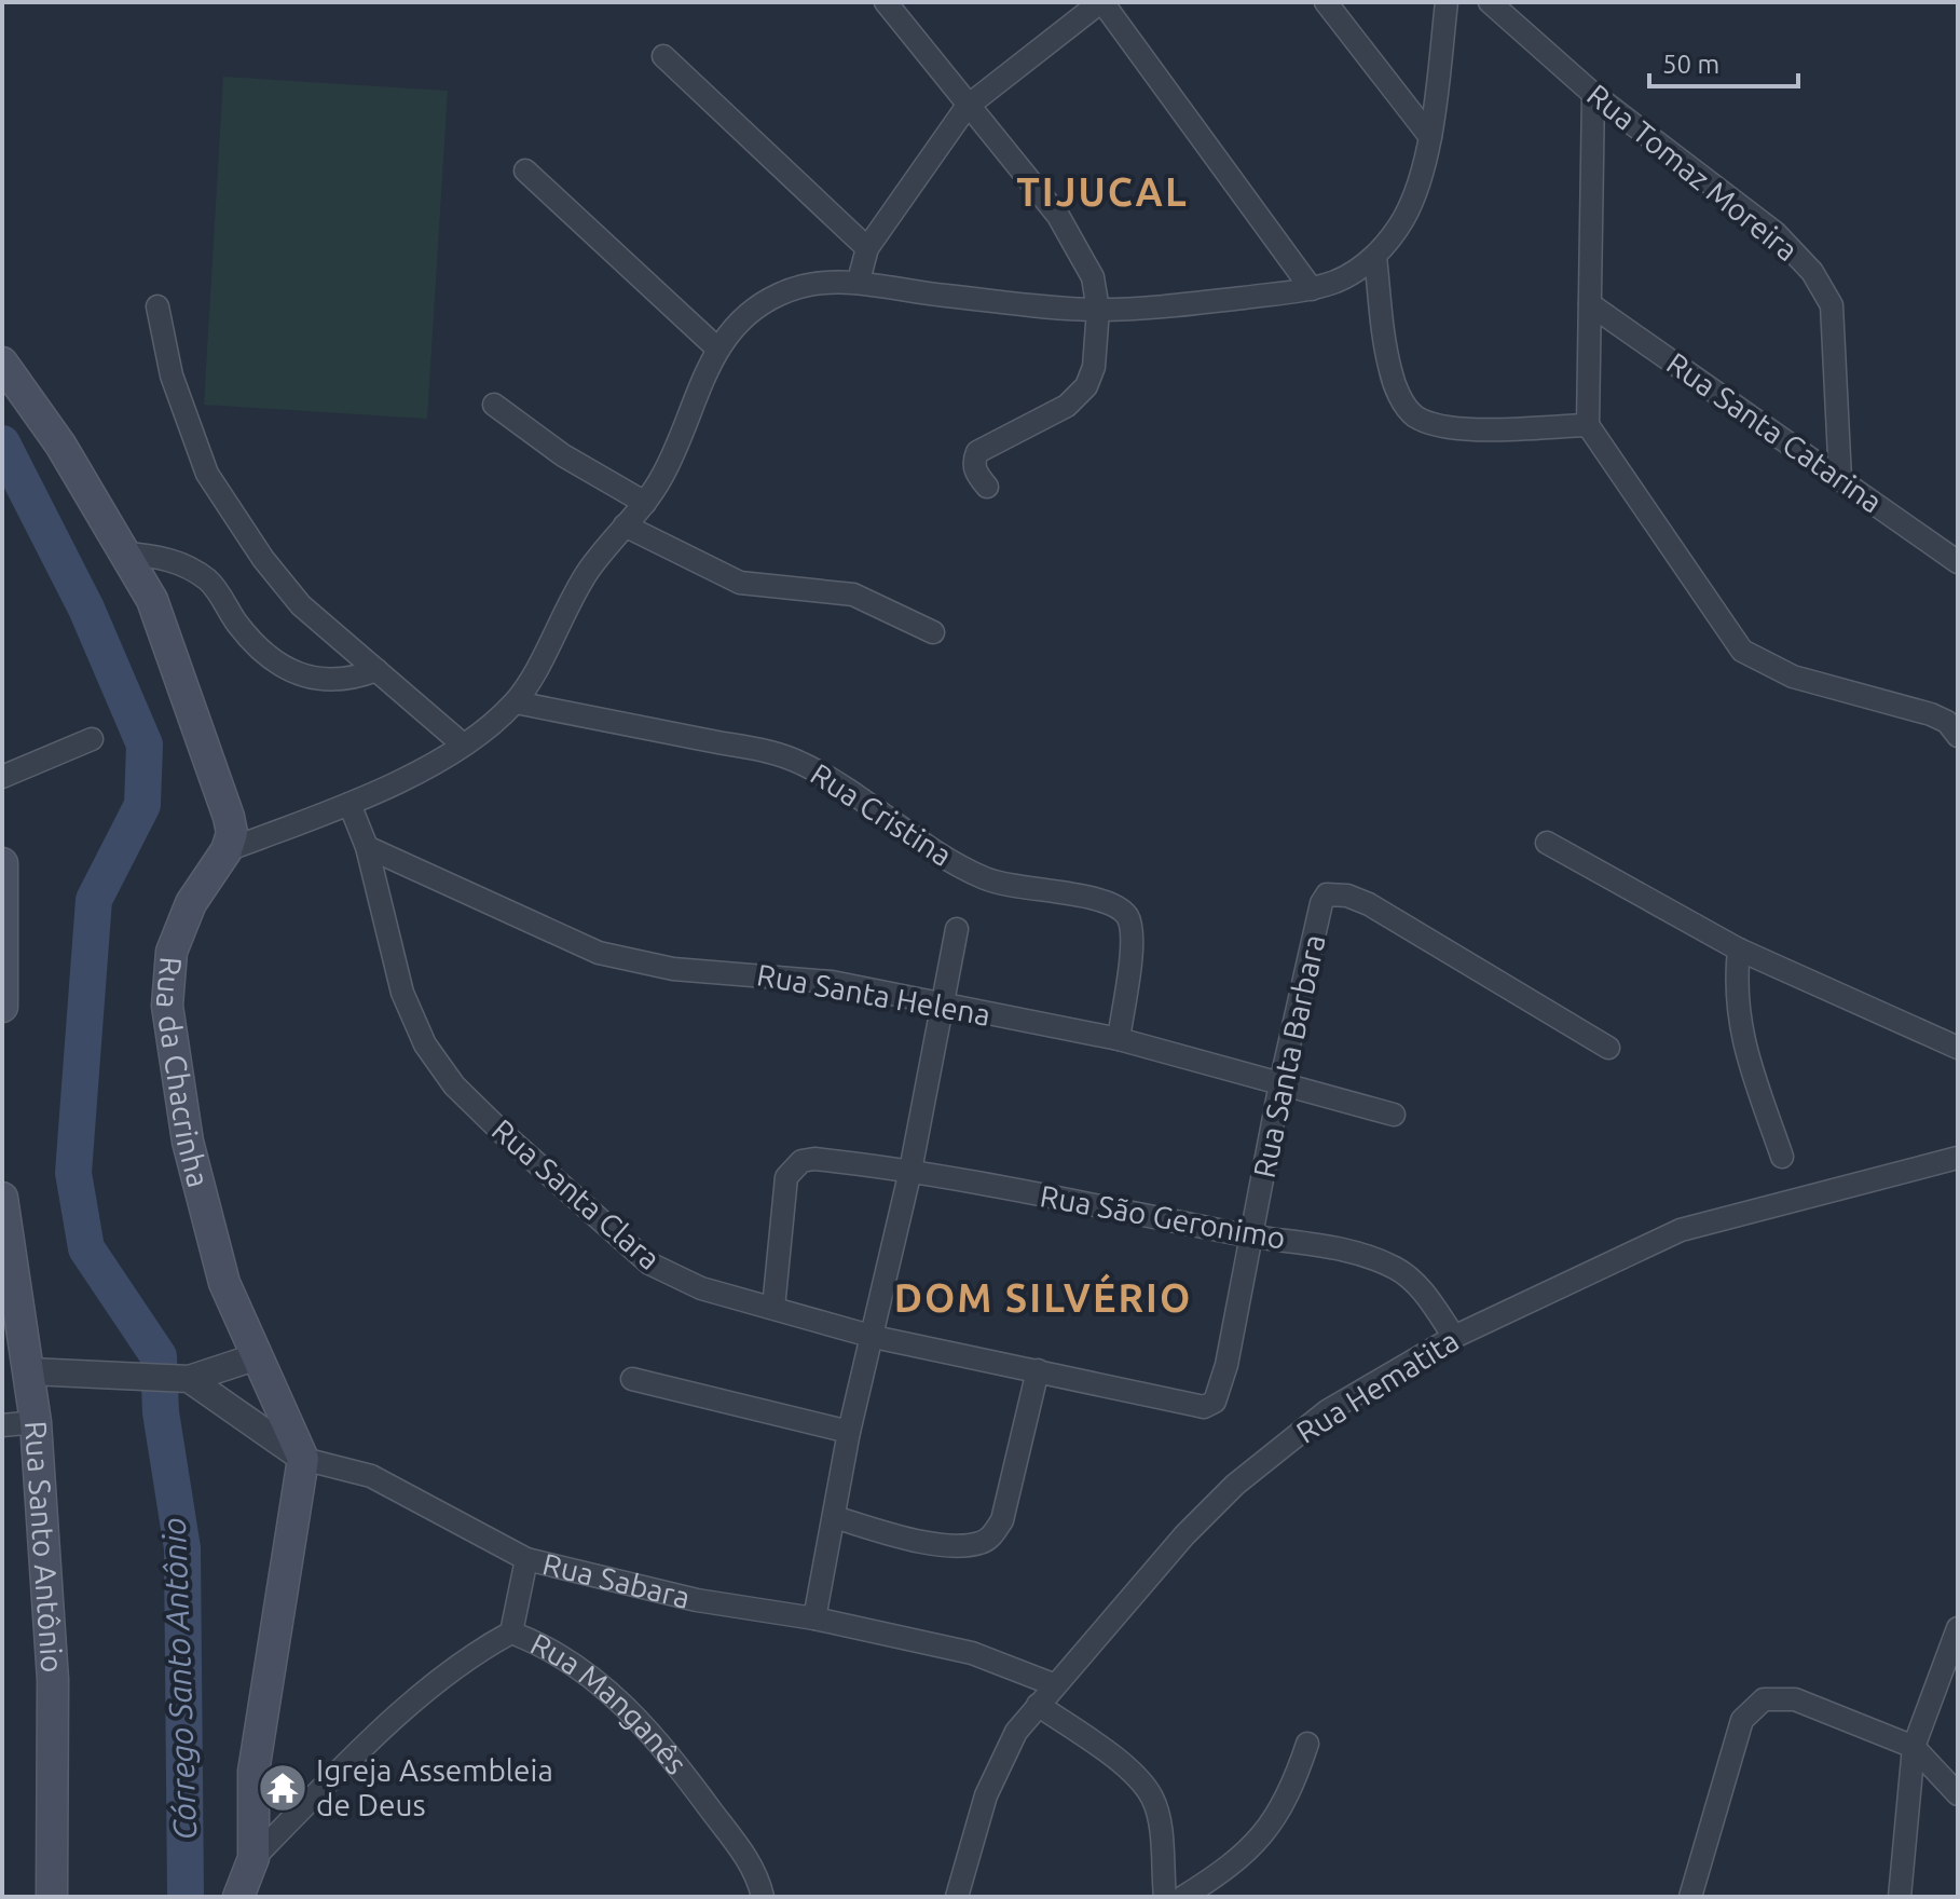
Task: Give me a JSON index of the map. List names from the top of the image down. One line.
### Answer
{"streets":{"main road":["Rua da Chacrinha","Rua Santo Antônio"],"street":["Rua Tomaz Moreira","Rua Santa Catarina","Rua Cristina","Rua Santa Helena","Rua Santa Barbara","Rua Santa Clara","Rua São Geronimo","Rua Hematita","Rua Sabara","Rua Manganês"]},"crossings":[["Rua Tomaz Moreira","Rua Santa Catarina"],["Rua Cristina","Rua Santa Helena"],["Rua Santa Helena","Rua Santa Barbara"],["Rua Santa Helena","Rua Santa Clara"],["Rua Santa Barbara","Rua Santa Clara"],["Rua Santa Barbara","Rua São Geronimo"],["Rua Santa Clara","Rua São Geronimo"],["Rua São Geronimo","Rua Hematita"],["Rua Hematita","Rua Sabara"]],"districts":["TIJUCAL","DOM SILVÉRIO"],"water":["Córrego Santo Antônio"],"places":{"temple":["Igreja Assembleia de Deus"]},"scale_bar":"50 m"}
